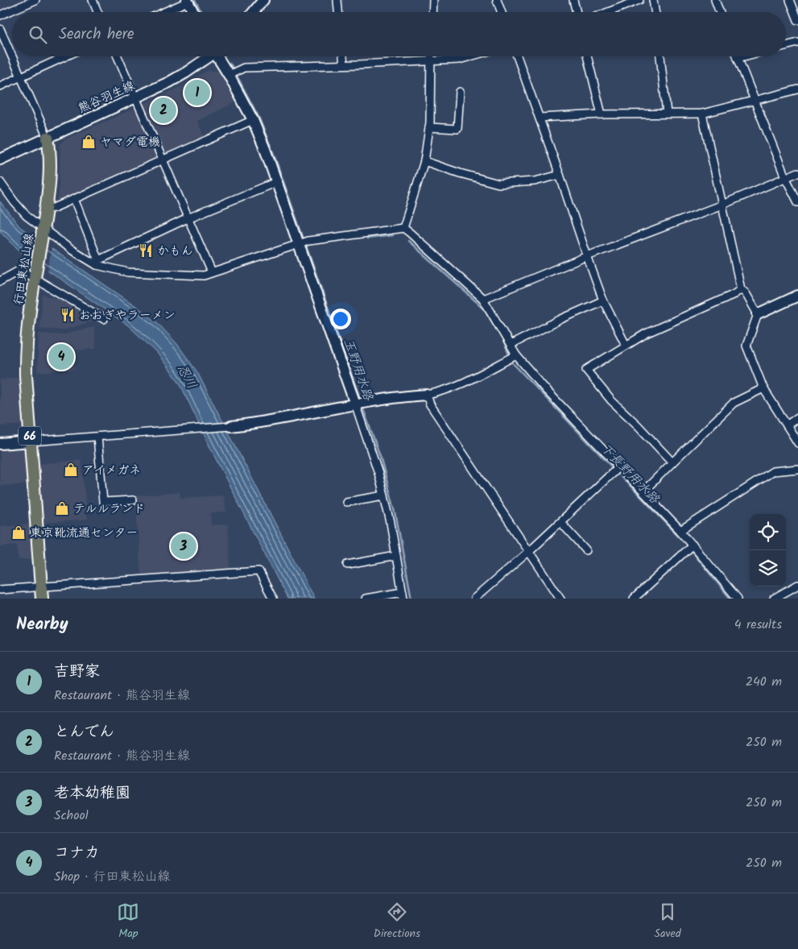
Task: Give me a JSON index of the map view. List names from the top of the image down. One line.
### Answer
{"streets":{"main road":["行田東松山線","66"],"street":["熊谷羽生線"]},"crossings":[["熊谷羽生線","行田東松山線"]],"water":["玉野用水路","忍川","下長野用水路"],"places":{"shop":["ヤマダ電機","アイメガネ","テルルランド","東京靴流通センター"],"restaurant":["かもん","おおぎやラーメン"]},"page":{"search":"Search here","pins":["1","2","4","3"],"heading":["Nearby","4 results"],"list":[{"mark":"1","name":"吉野家","note":"Restaurant · 熊谷羽生線","value":"240 m"},{"mark":"2","name":"とんでん","note":"Restaurant · 熊谷羽生線","value":"250 m"},{"mark":"3","name":"老本幼稚園","note":"School","value":"250 m"},{"mark":"4","name":"コナカ","note":"Shop · 行田東松山線","value":"250 m"}],"nav":["Map","Directions","Saved"]}}
